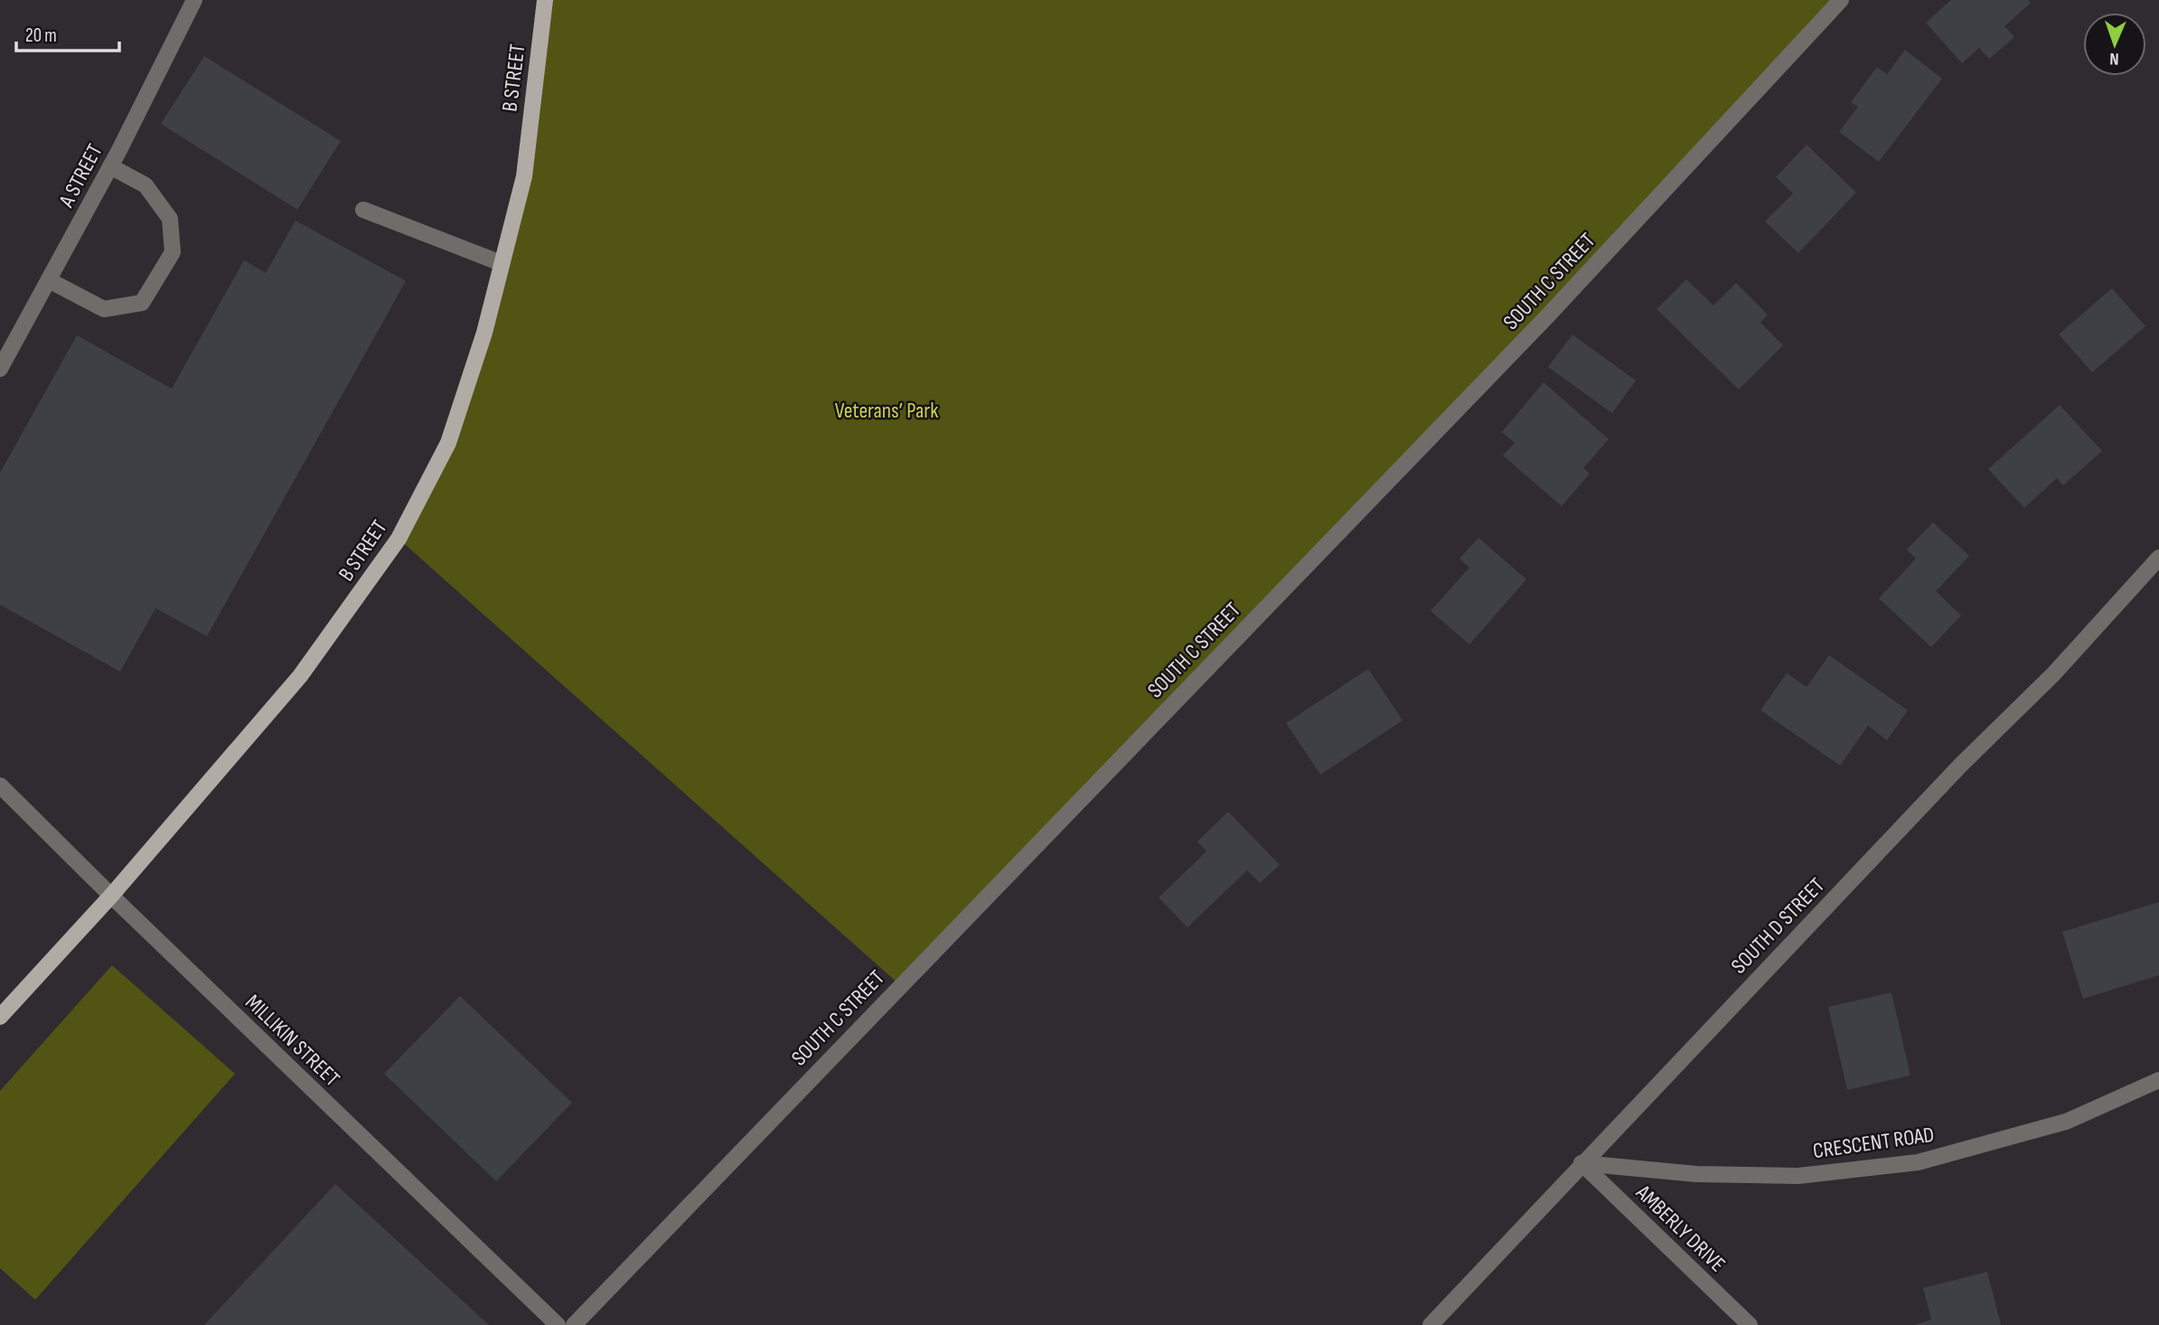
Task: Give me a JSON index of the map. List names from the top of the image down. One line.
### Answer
{"streets":{"main road":["B STREET"],"street":["A STREET","SOUTH C STREET","SOUTH D STREET","MILLIKIN STREET","CRESCENT ROAD","AMBERLY DRIVE"]},"crossings":[["B STREET","MILLIKIN STREET"],["SOUTH D STREET","CRESCENT ROAD"],["SOUTH D STREET","AMBERLY DRIVE"],["CRESCENT ROAD","AMBERLY DRIVE"]],"parks":["Veterans’ Park"],"scale_bar":"20 m","north":"bottom"}
